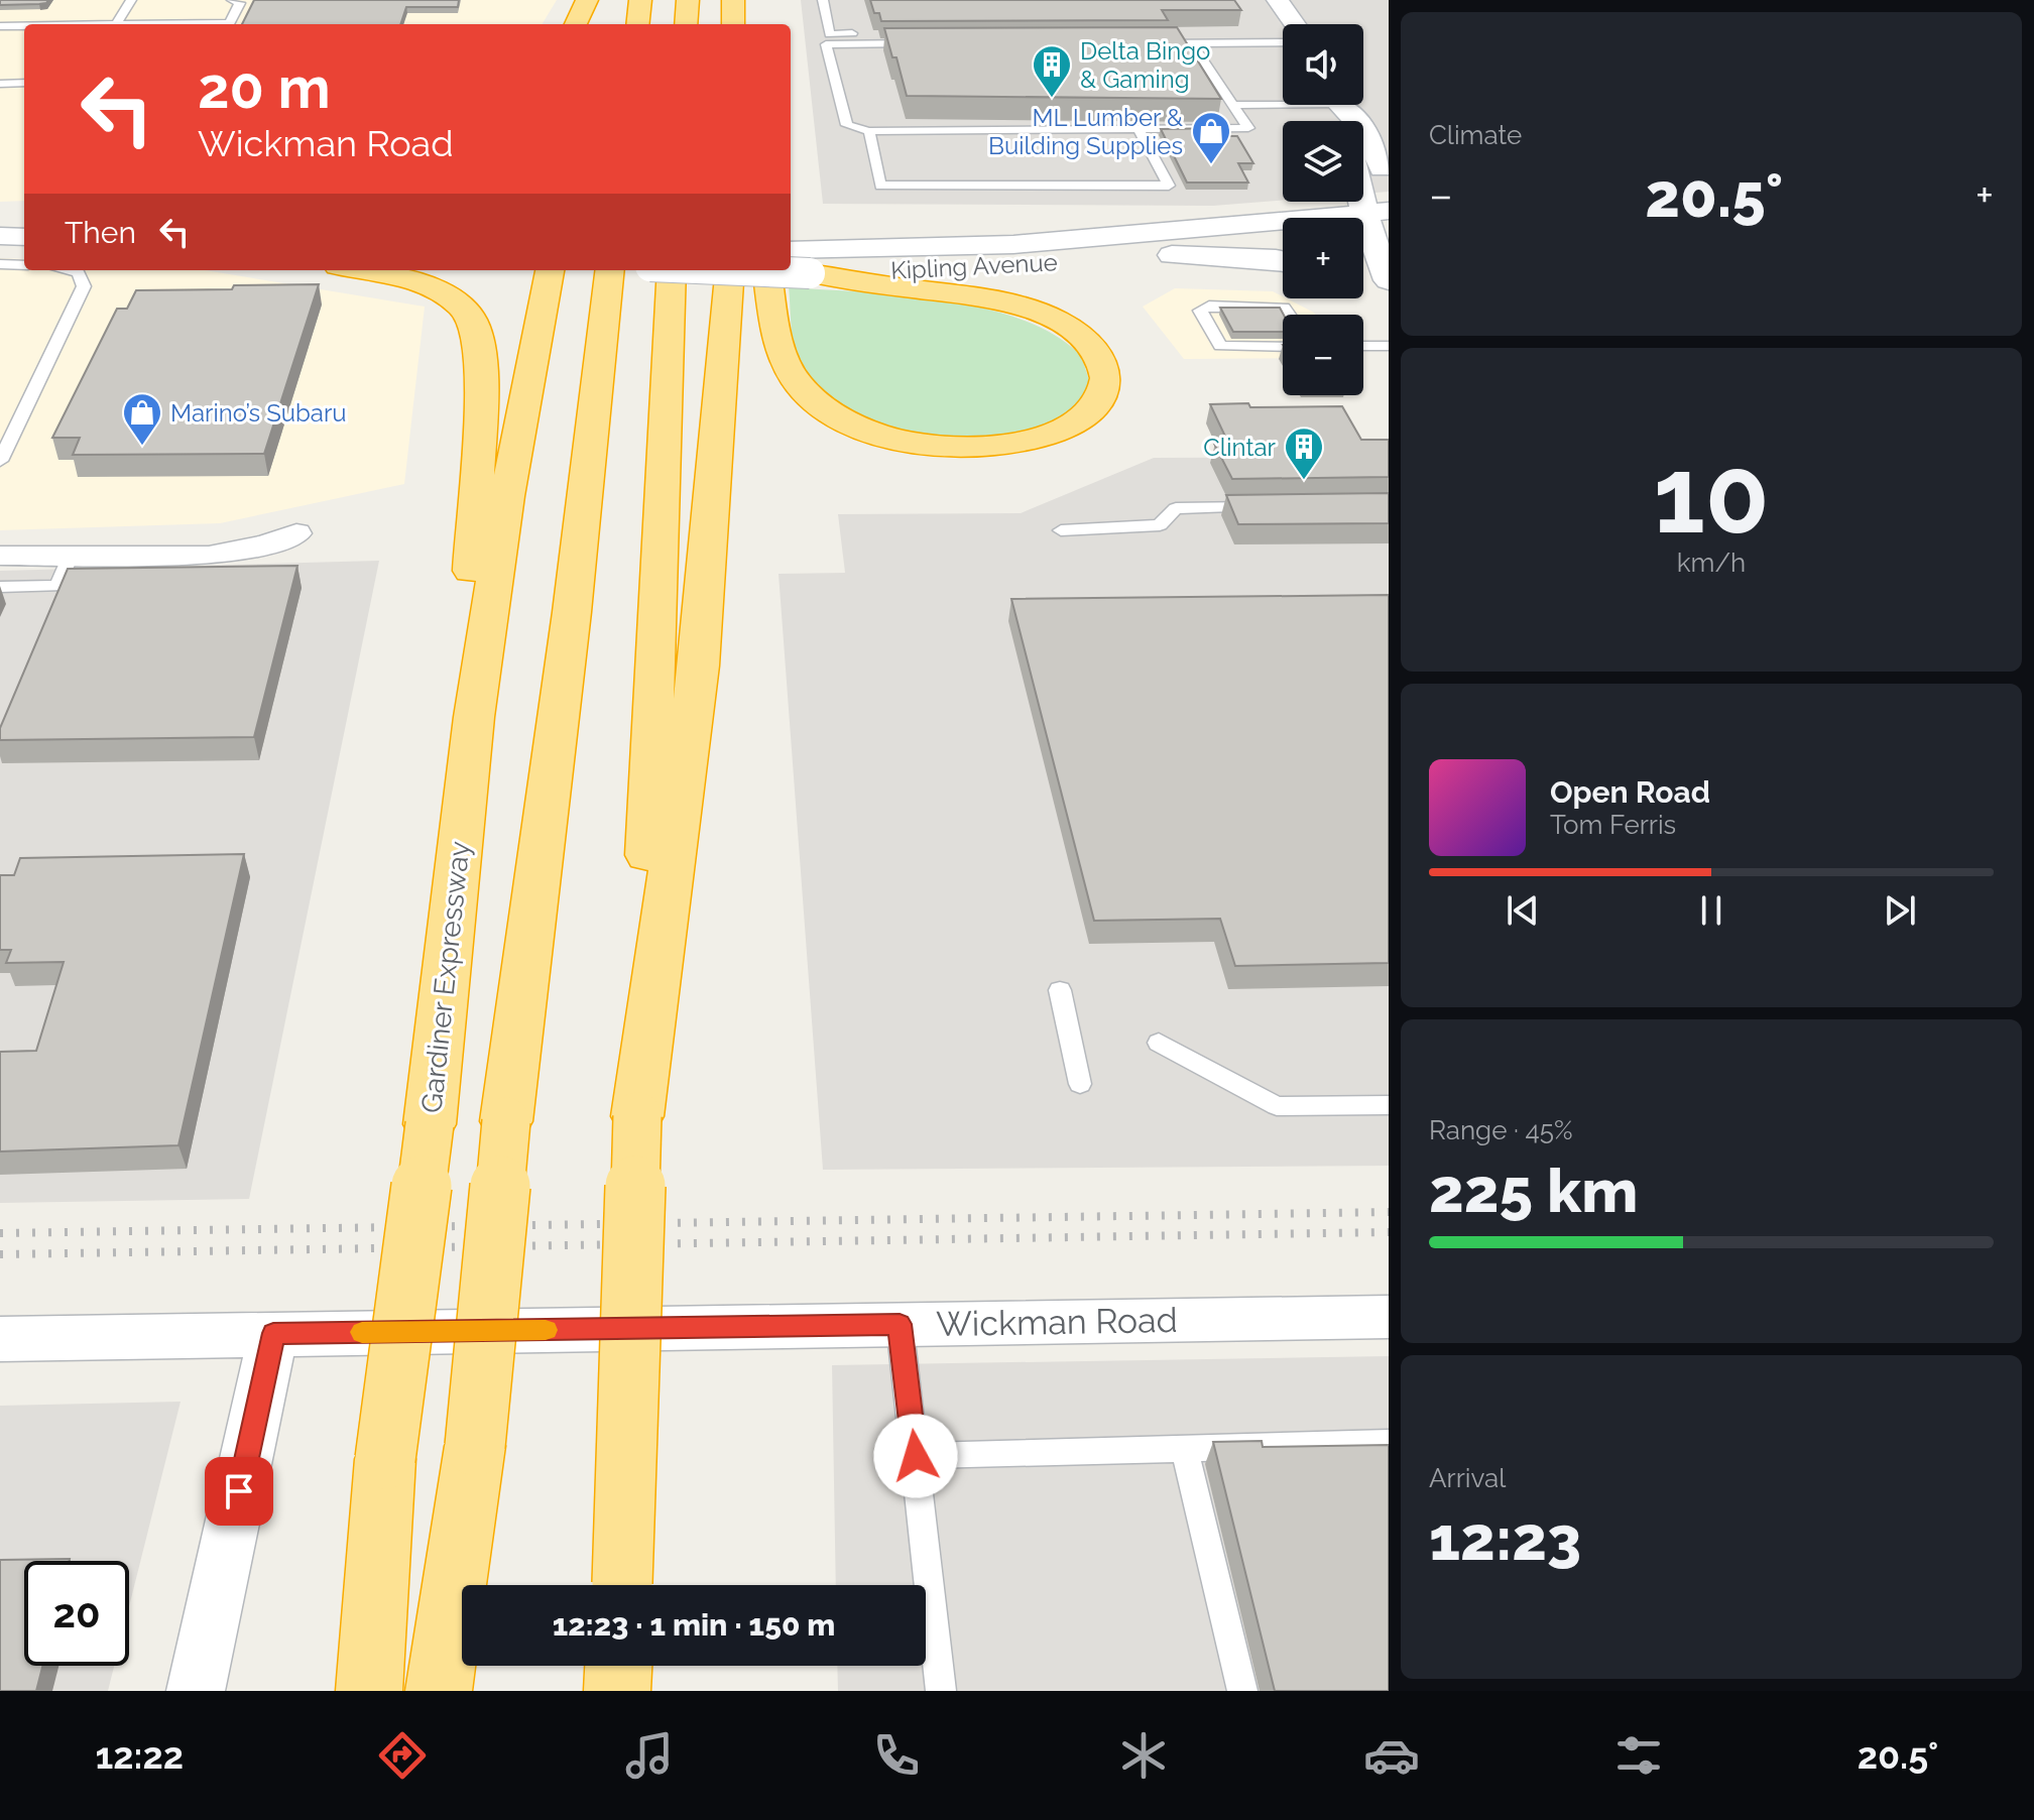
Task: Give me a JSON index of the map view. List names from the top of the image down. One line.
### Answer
{"streets":{"highway":["Gardiner Expressway"],"main road":["Kipling Avenue"],"street":["Wickman Road"]},"places":{"building":["Delta Bingo & Gaming","Clintar"],"shop":["ML Lumber & Building Supplies","Marino’s Subaru"]},"page":{"tile":["Climate",["10","km/h"],["Range · 45%","225 km"],["Arrival","12:23"]],"map_buttons":["+","−"],"turn":["20 m","Wickman Road"],"heat":["−","20.5°","+"],"then":"Then","song":["Open Road","Tom Ferris"],"limit":"20","trip":"12:23 · 1 min · 150 m","tabs":["12:22","20.5°"]}}
